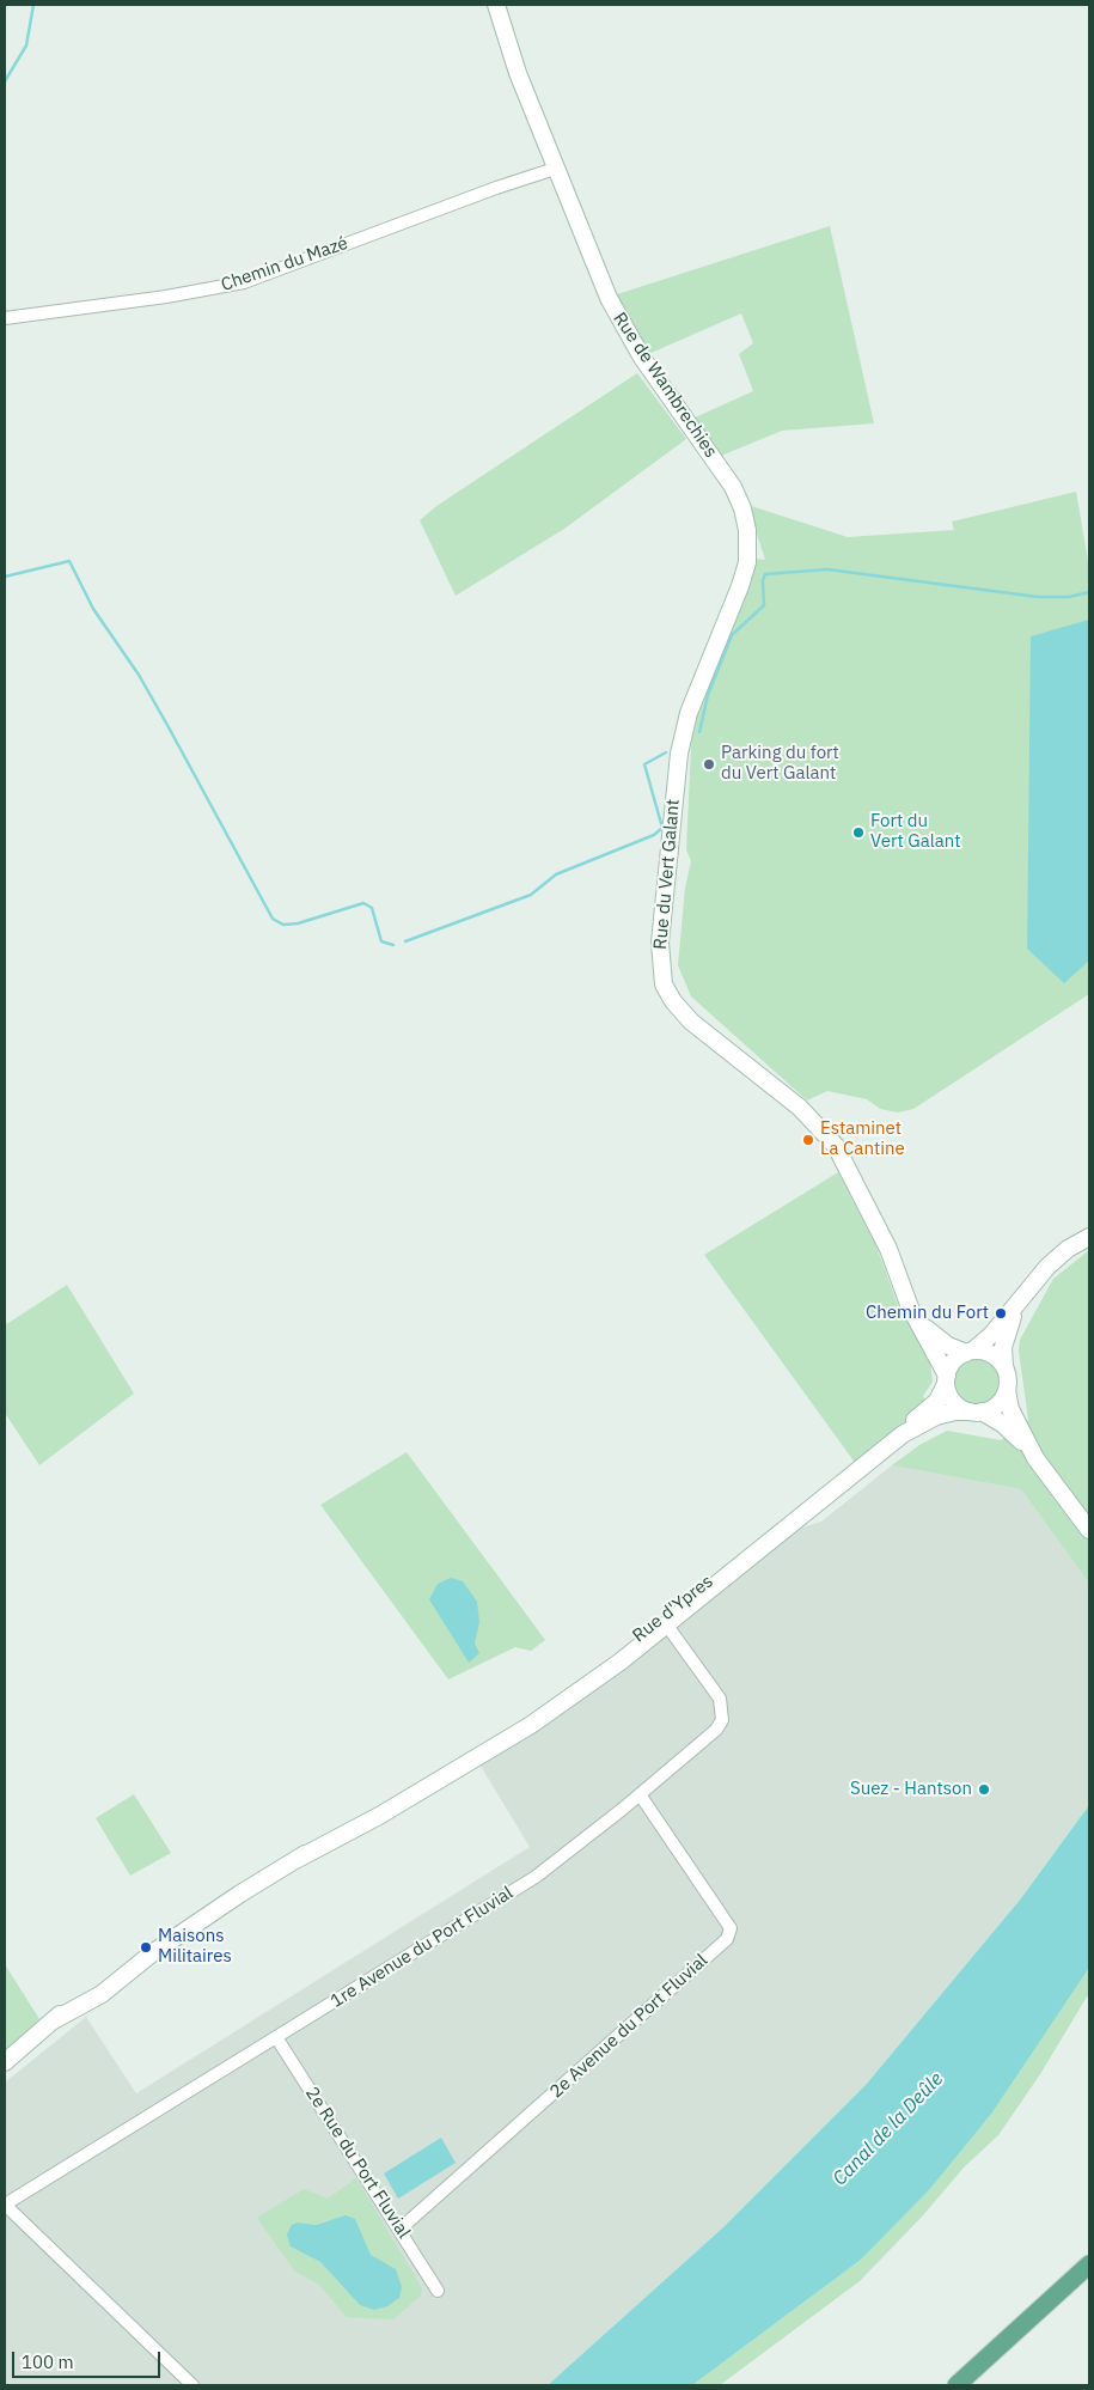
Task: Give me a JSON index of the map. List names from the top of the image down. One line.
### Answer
{"streets":{"main road":["Rue de Wambrechies","Rue du Vert Galant","Rue d'Ypres"],"street":["Chemin du Mazé","1re Avenue du Port Fluvial","2e Avenue du Port Fluvial","2e Rue du Port Fluvial"]},"crossings":[["Chemin du Mazé","Rue de Wambrechies"],["Rue de Wambrechies","Rue du Vert Galant"],["Rue du Vert Galant","Rue d'Ypres"],["Rue d'Ypres","1re Avenue du Port Fluvial"],["1re Avenue du Port Fluvial","2e Avenue du Port Fluvial"],["1re Avenue du Port Fluvial","2e Rue du Port Fluvial"],["2e Avenue du Port Fluvial","2e Rue du Port Fluvial"]],"water":["Canal de la Deûle"],"places":["Parking du fort du Vert Galant","Fort du Vert Galant","Estaminet La Cantine","Chemin du Fort","Suez - Hantson","Maisons Militaires"],"scale_bar":"100 m"}
